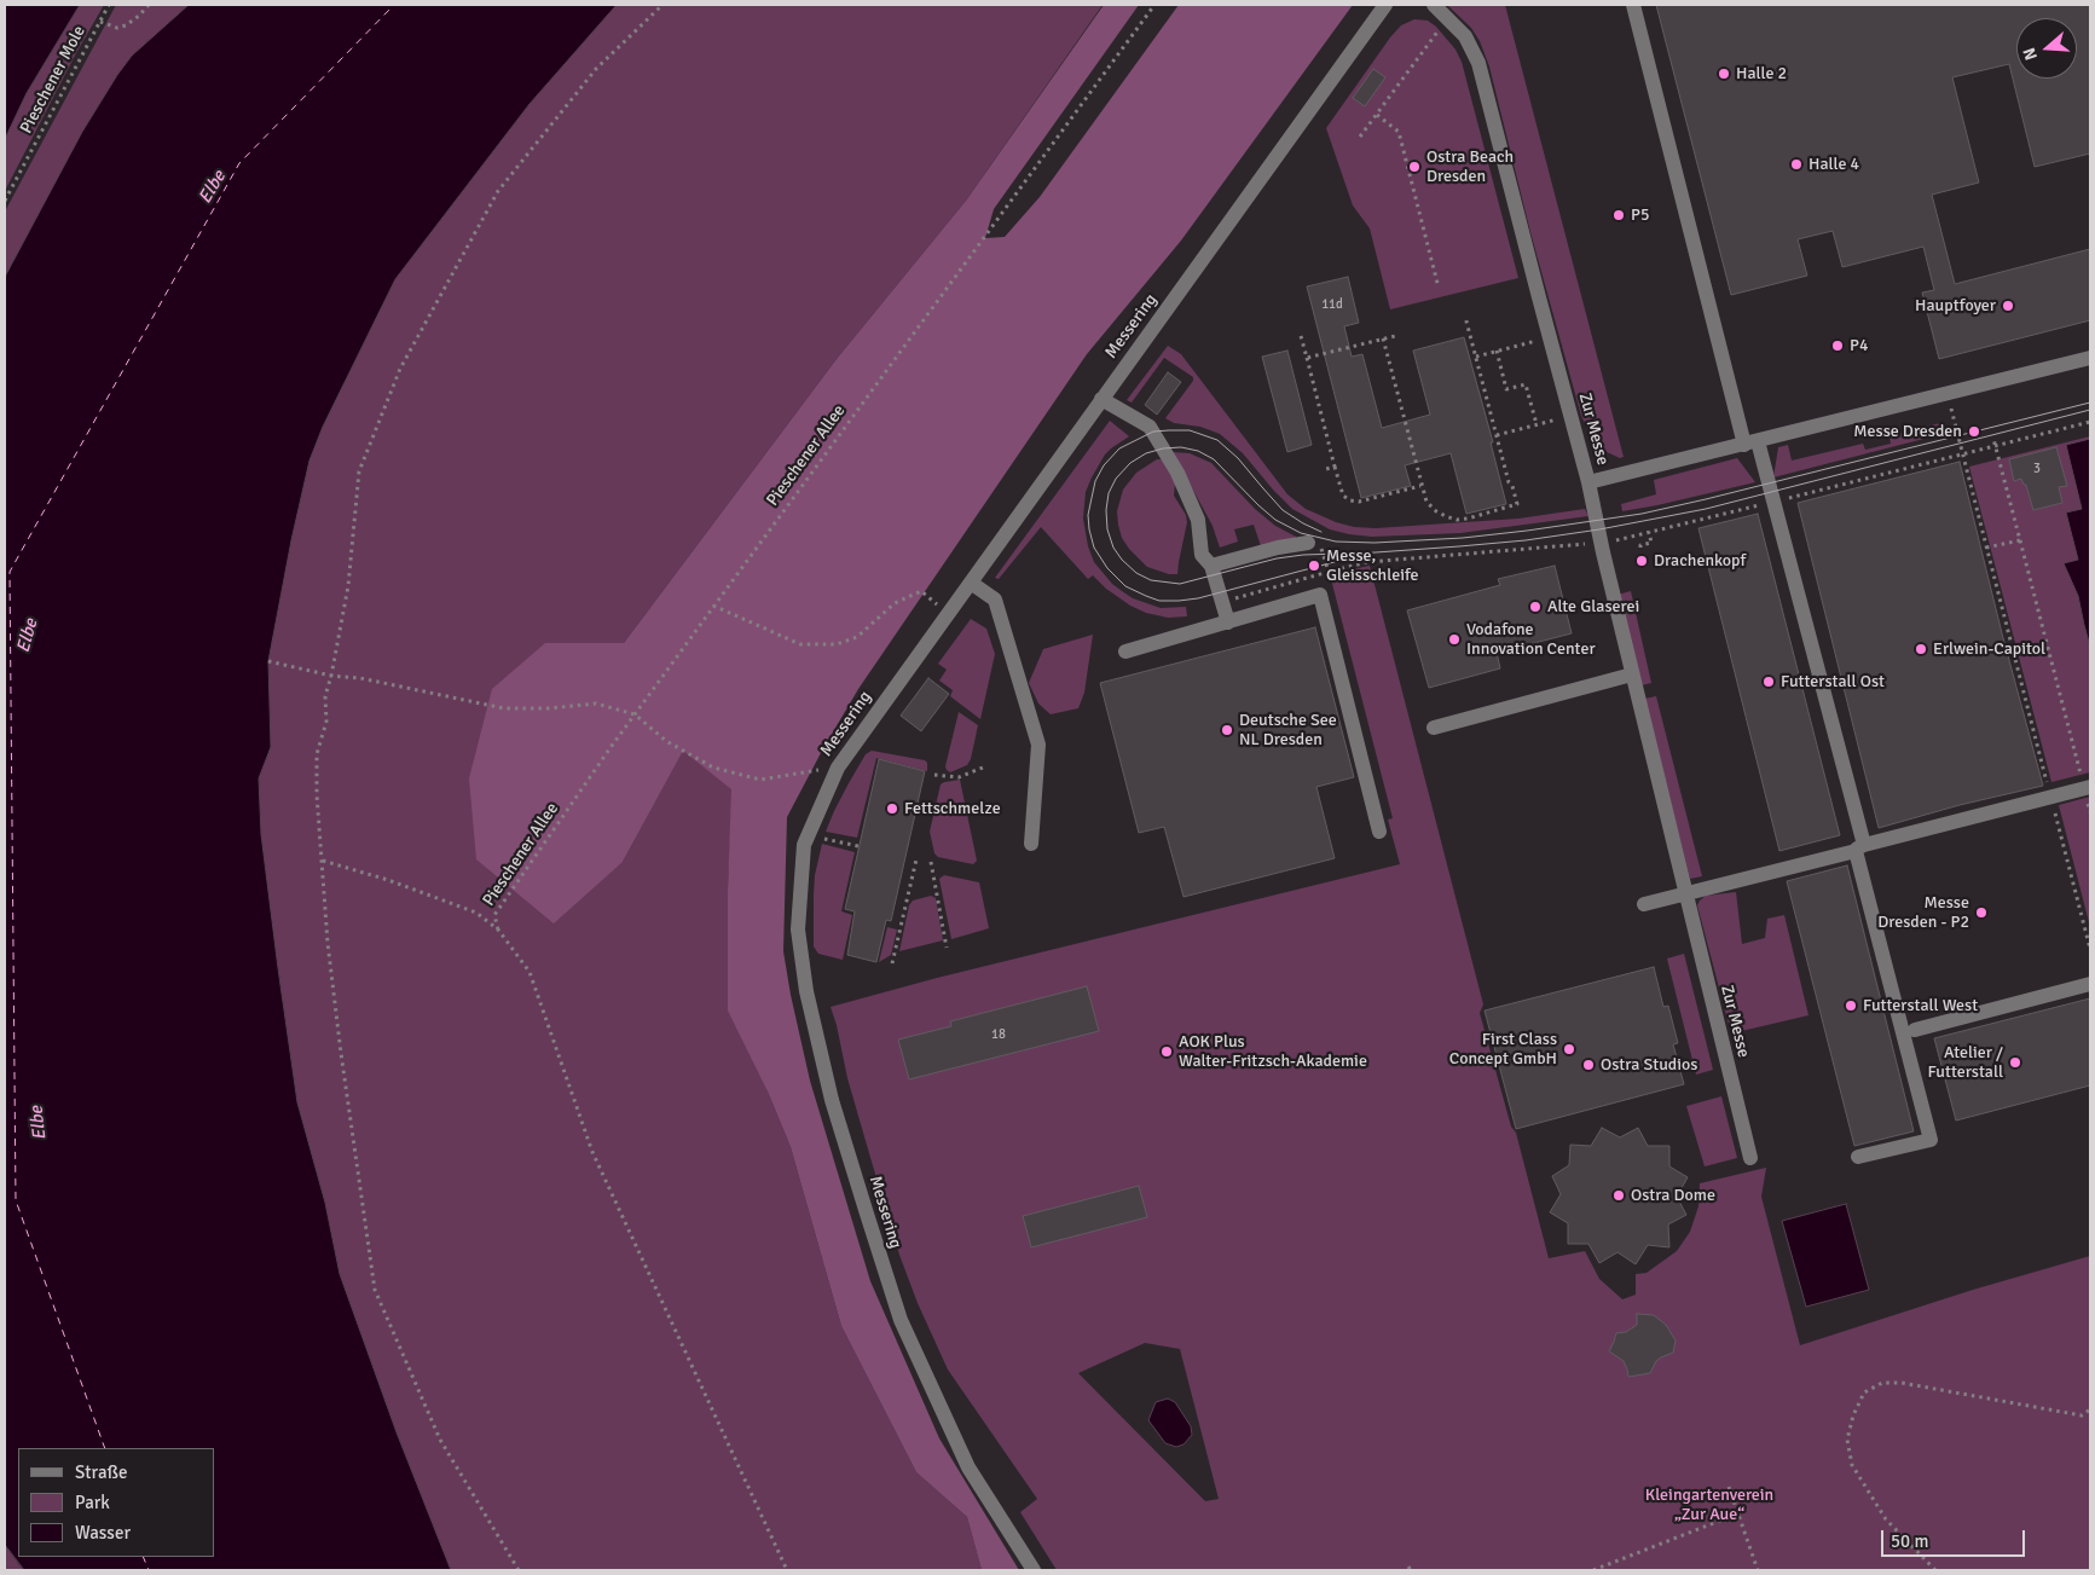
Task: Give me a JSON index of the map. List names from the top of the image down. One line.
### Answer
{"streets":{"street":["Messering","Zur Messe"],"path":["Pieschener Mole","Pieschener Allee"]},"water":["Elbe"],"parks":["Kleingartenverein „Zur Aue“"],"places":["Halle 2","Halle 4","Ostra Beach Dresden","P5","Hauptfoyer","P4","Messe Dresden","Drachenkopf","Messe, Gleisschleife","Alte Glaserei","Vodafone Innovation Center","Erlwein-Capitol","Futterstall Ost","Deutsche See NL Dresden","Fettschmelze","Messe Dresden - P2","Futterstall West","First Class Concept GmbH","AOK Plus Walter-Fritzsch-Akademie","Atelier / Futterstall","Ostra Studios","Ostra Dome"],"house_numbers":["11d","3","18"],"legend":["Straße","Park","Wasser"],"scale_bar":"50 m","north":"left"}
